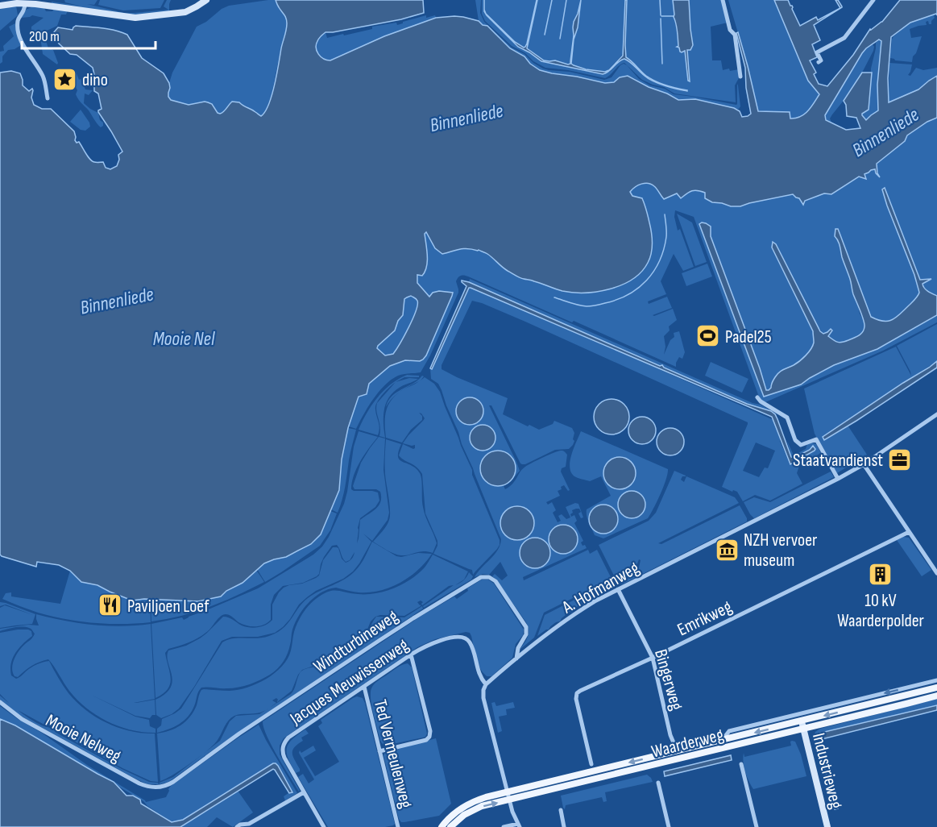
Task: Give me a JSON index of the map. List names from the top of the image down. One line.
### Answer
{"streets":{"main road":["Waarderweg"],"street":["A. Hofmanweg","Emrikweg","Windturbineweg","Bingerweg","Jacques Meuwissenweg","Mooie Nelweg","Ted Vermeulenweg","Industrieweg"]},"crossings":[["A. Hofmanweg","Windturbineweg"],["A. Hofmanweg","Bingerweg"],["A. Hofmanweg","Jacques Meuwissenweg"],["Emrikweg","Bingerweg"],["Windturbineweg","Mooie Nelweg"],["Bingerweg","Waarderweg"],["Jacques Meuwissenweg","Ted Vermeulenweg"],["Waarderweg","Industrieweg"]],"one_way":["Waarderweg"],"water":["Binnenliede","Mooie Nel"],"places":{"place":["dino"],"sports":["Padel25"],"office":["Staatvandienst"],"museum":["NZH vervoer museum"],"building":["10 kV Waarderpolder"],"restaurant":["Paviljoen Loef"]},"scale_bar":"200 m"}
